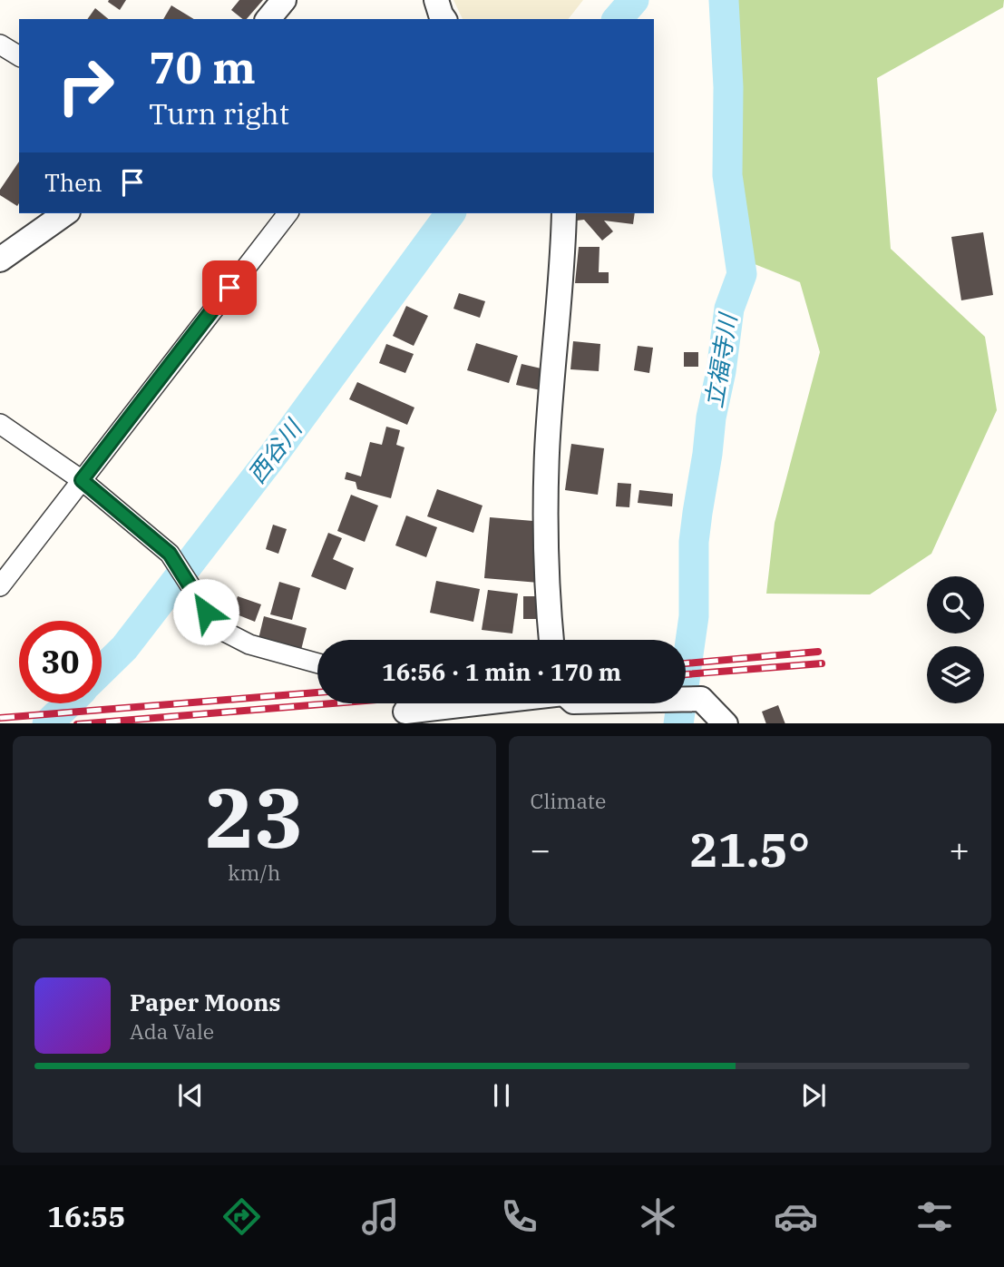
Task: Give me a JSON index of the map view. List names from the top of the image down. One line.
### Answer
{"water":["立福寺川","西谷川"],"page":{"turn":["70 m","Turn right"],"then":"Then","limit":"30","trip":"16:56 · 1 min · 170 m","tile":[["23","km/h"],"Climate"],"heat":["−","21.5°","+"],"song":["Paper Moons","Ada Vale"],"tabs":"16:55"}}
